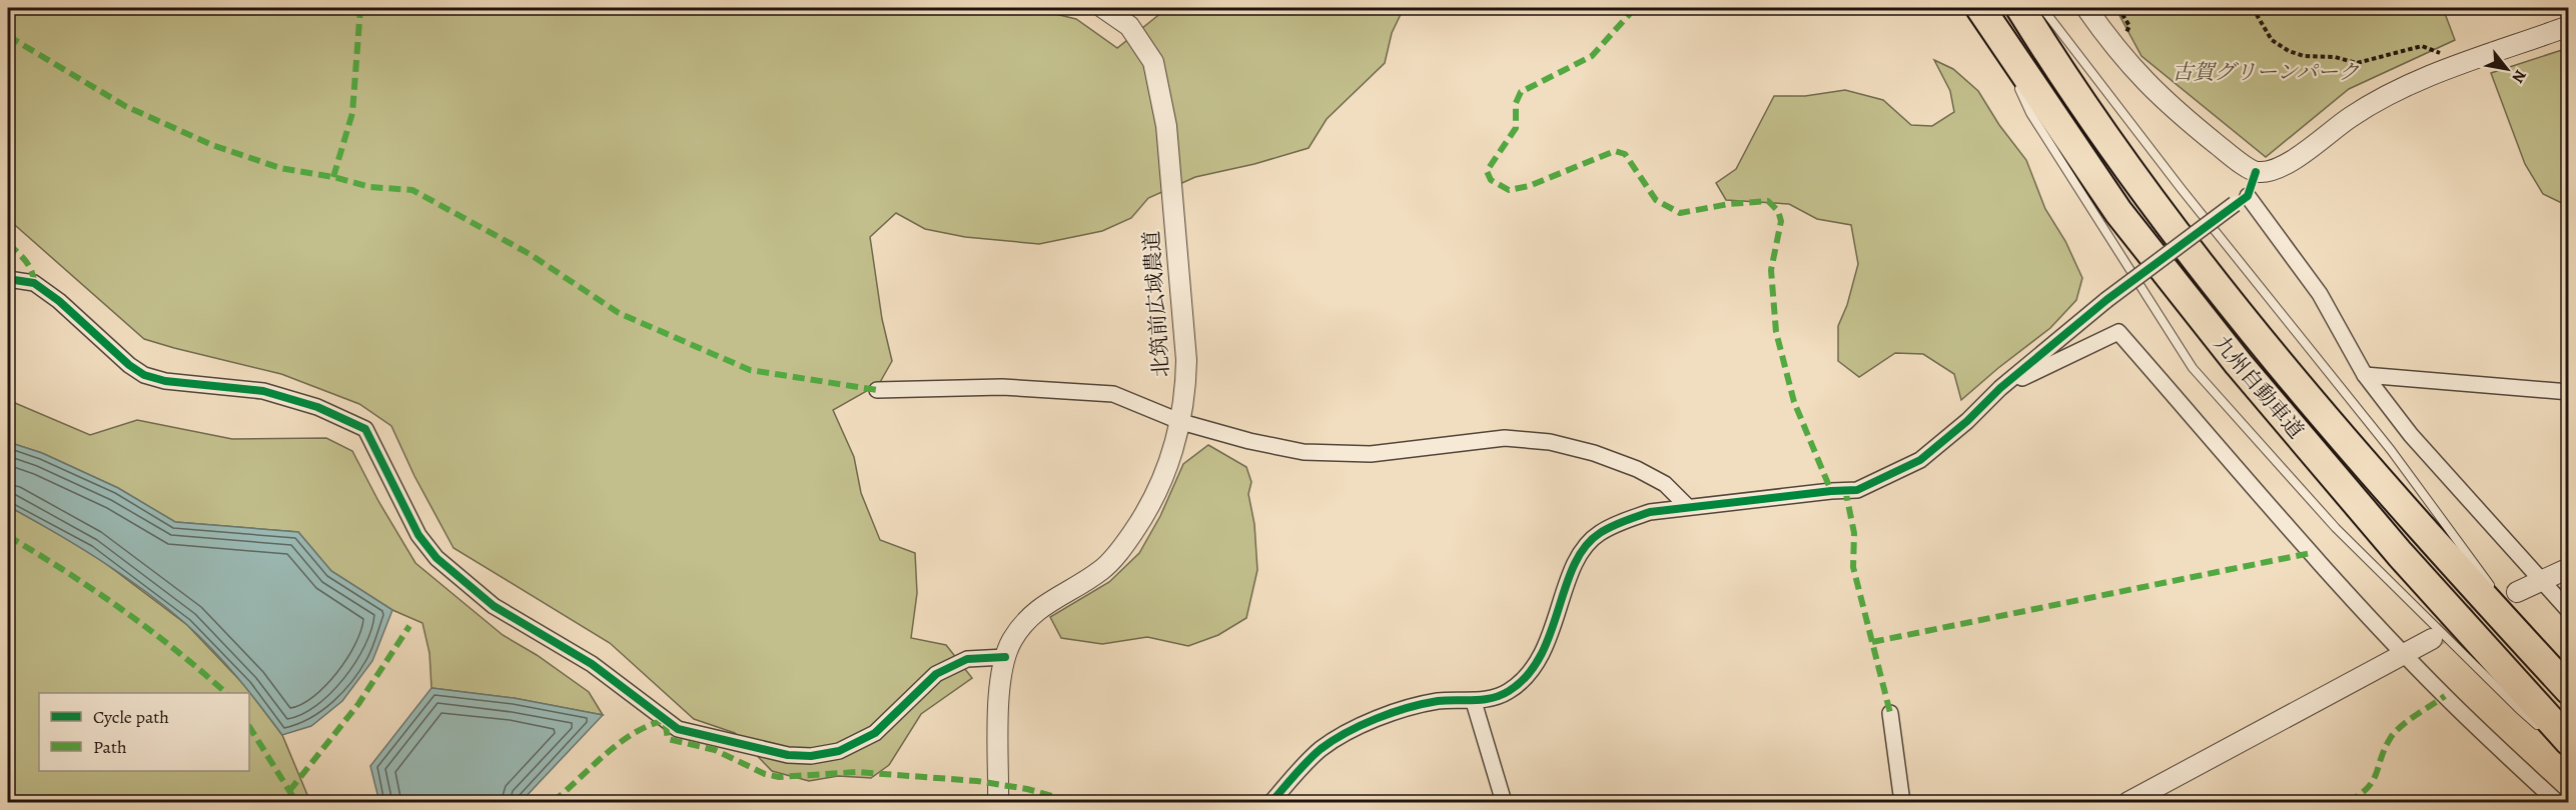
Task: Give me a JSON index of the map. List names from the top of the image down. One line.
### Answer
{"streets":{"highway":["九州自動車道"],"street":["北筑前広域農道"]},"parks":["古賀グリーンパーク"],"legend":["Cycle path","Path"],"north":"bottom right"}
